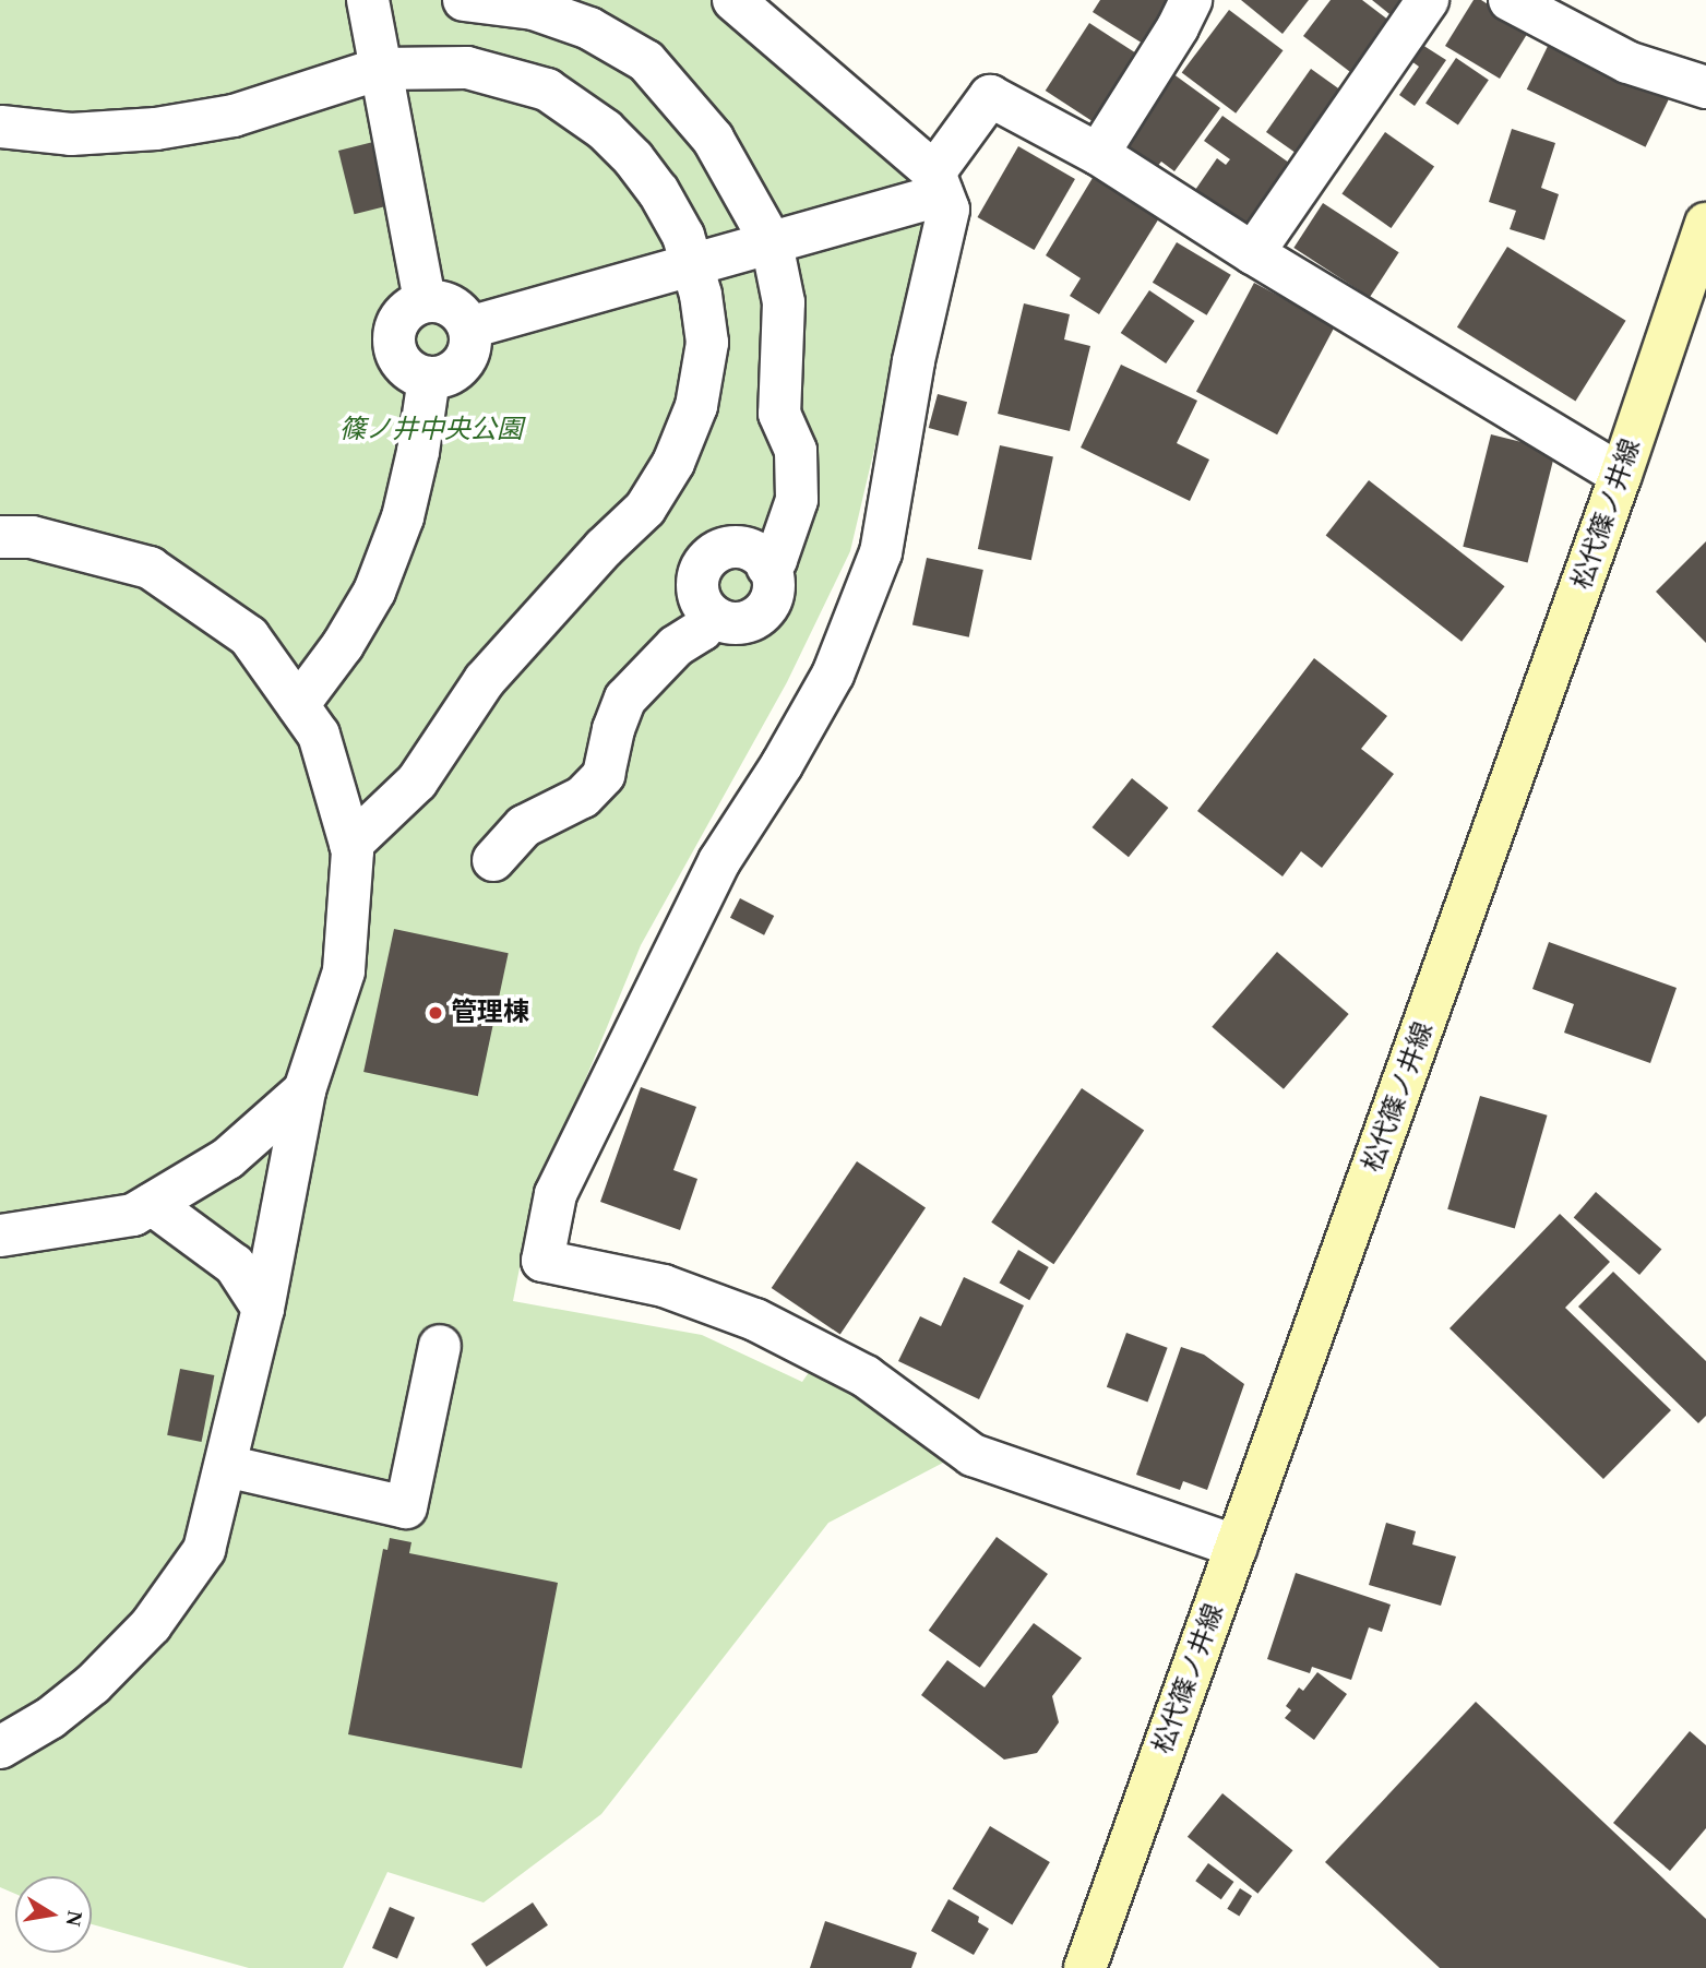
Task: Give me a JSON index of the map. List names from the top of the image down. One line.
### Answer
{"streets":{"main road":["松代篠ノ井線"]},"parks":["篠ノ井中央公園"],"places":["管理棟"],"north":"right"}
